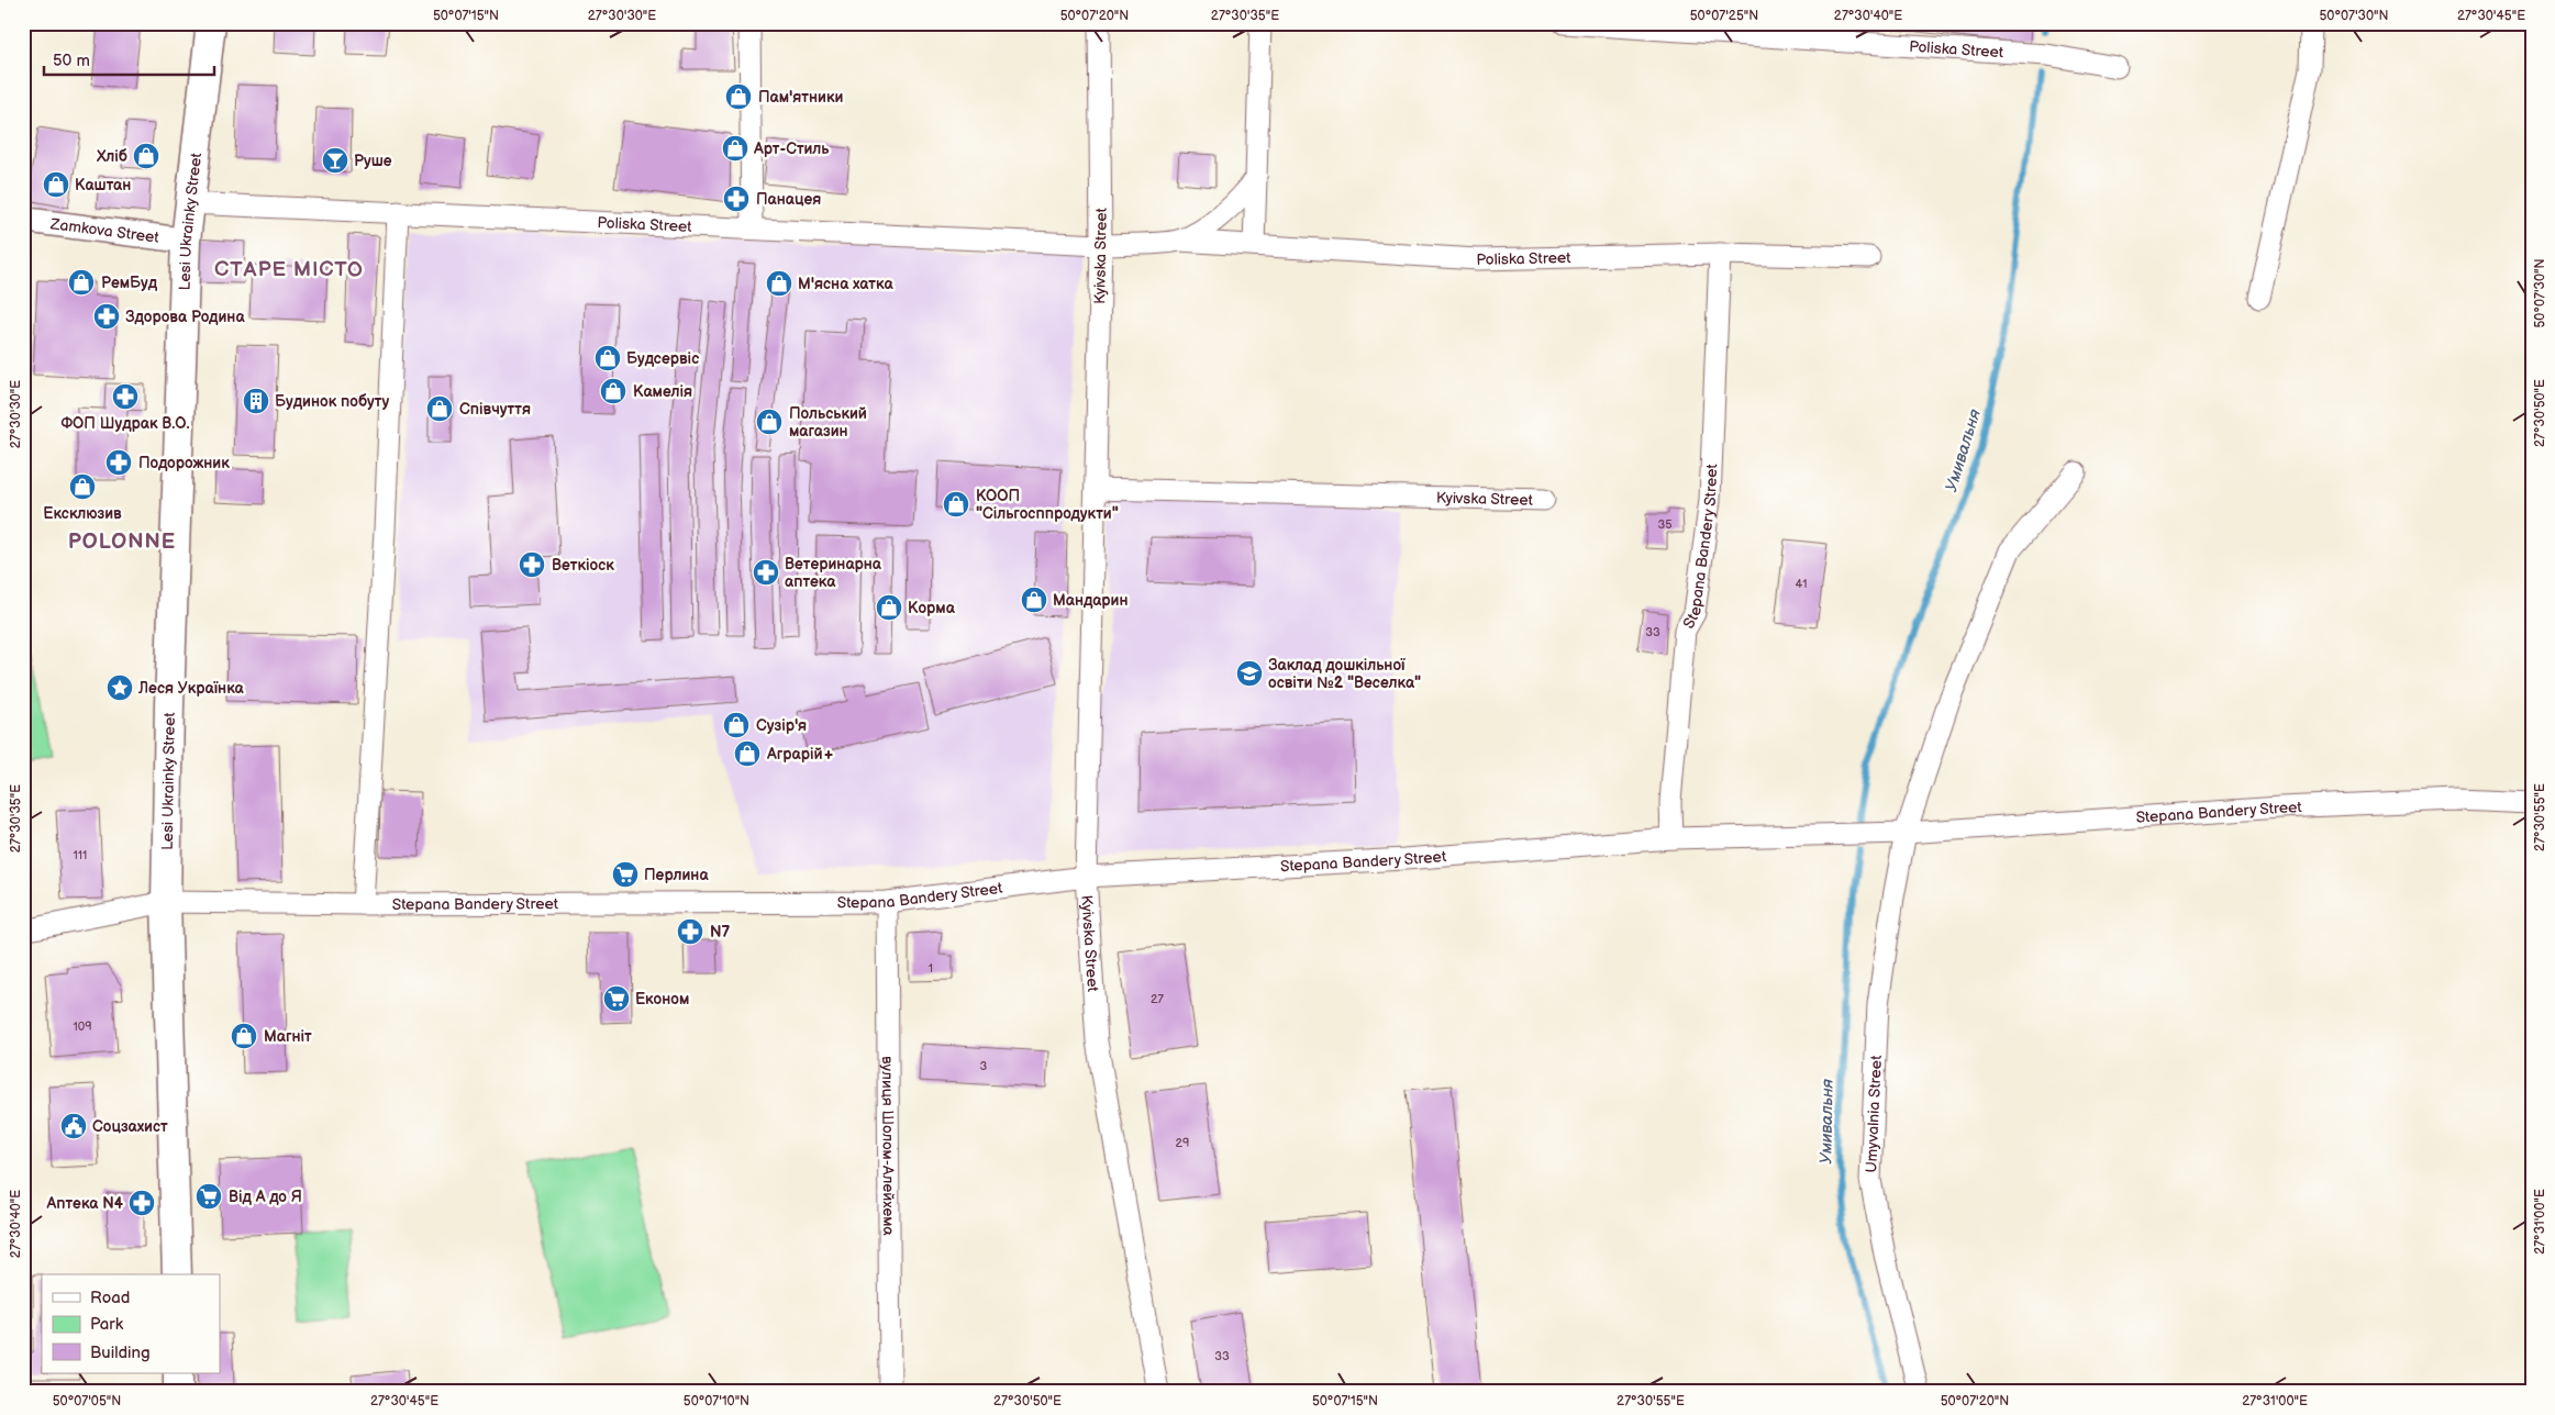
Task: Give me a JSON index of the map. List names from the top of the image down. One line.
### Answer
{"streets":{"main road":["Lesi Ukrainky Street"],"street":["Poliska Street","Zamkova Street","Kyivska Street","Stepana Bandery Street","Umyvalnia Street","вулиця Шолом-Алейхема"]},"crossings":[["Poliska Street","Lesi Ukrainky Street"],["Poliska Street","Kyivska Street"],["Poliska Street","Stepana Bandery Street"],["Lesi Ukrainky Street","Zamkova Street"],["Lesi Ukrainky Street","Stepana Bandery Street"],["Kyivska Street","Stepana Bandery Street"],["Stepana Bandery Street","Umyvalnia Street"],["Stepana Bandery Street","вулиця Шолом-Алейхема"]],"districts":["СТАРЕ МІСТО","POLONNE"],"water":["Умивальня"],"places":{"shop":["Пам'ятники","Арт-Стиль","Хліб","Каштан","РемБуд","М'ясна хатка","Будсервіс","Камелія","Співчуття","Польський магазин","Ексклюзив","КООП \"Сільгосппродукти\"","Мандарин","Корма","Сузір'я","Аграрій+","Магніт"],"bar":["Руше"],"pharmacy":["Панацея","Здорова Родина","ФОП Шудрак В.О.","Подорожник","Веткіоск","Ветеринарна аптека","N7","Аптека N4"],"building":["Будинок побуту"],"school or university":["Заклад дошкільної освіти №2 \"Веселка\""],"place":["Леся Українка"],"supermarket":["Перлина","Економ","Від А до Я"],"public building":["Соцзахист"]},"house_numbers":["35","41","33","111","1","27","109","3","29","33"],"legend":["Road","Park","Building"],"scale_bar":"50 m","coordinates":["50°07'15\"N","27°30'30\"E","50°07'20\"N","27°30'35\"E","50°07'25\"N","27°30'40\"E","50°07'30\"N","27°30'45\"E","27°30'50\"E","27°30'55\"E","27°31'00\"E","50°07'05\"N","50°07'10\"N"]}
